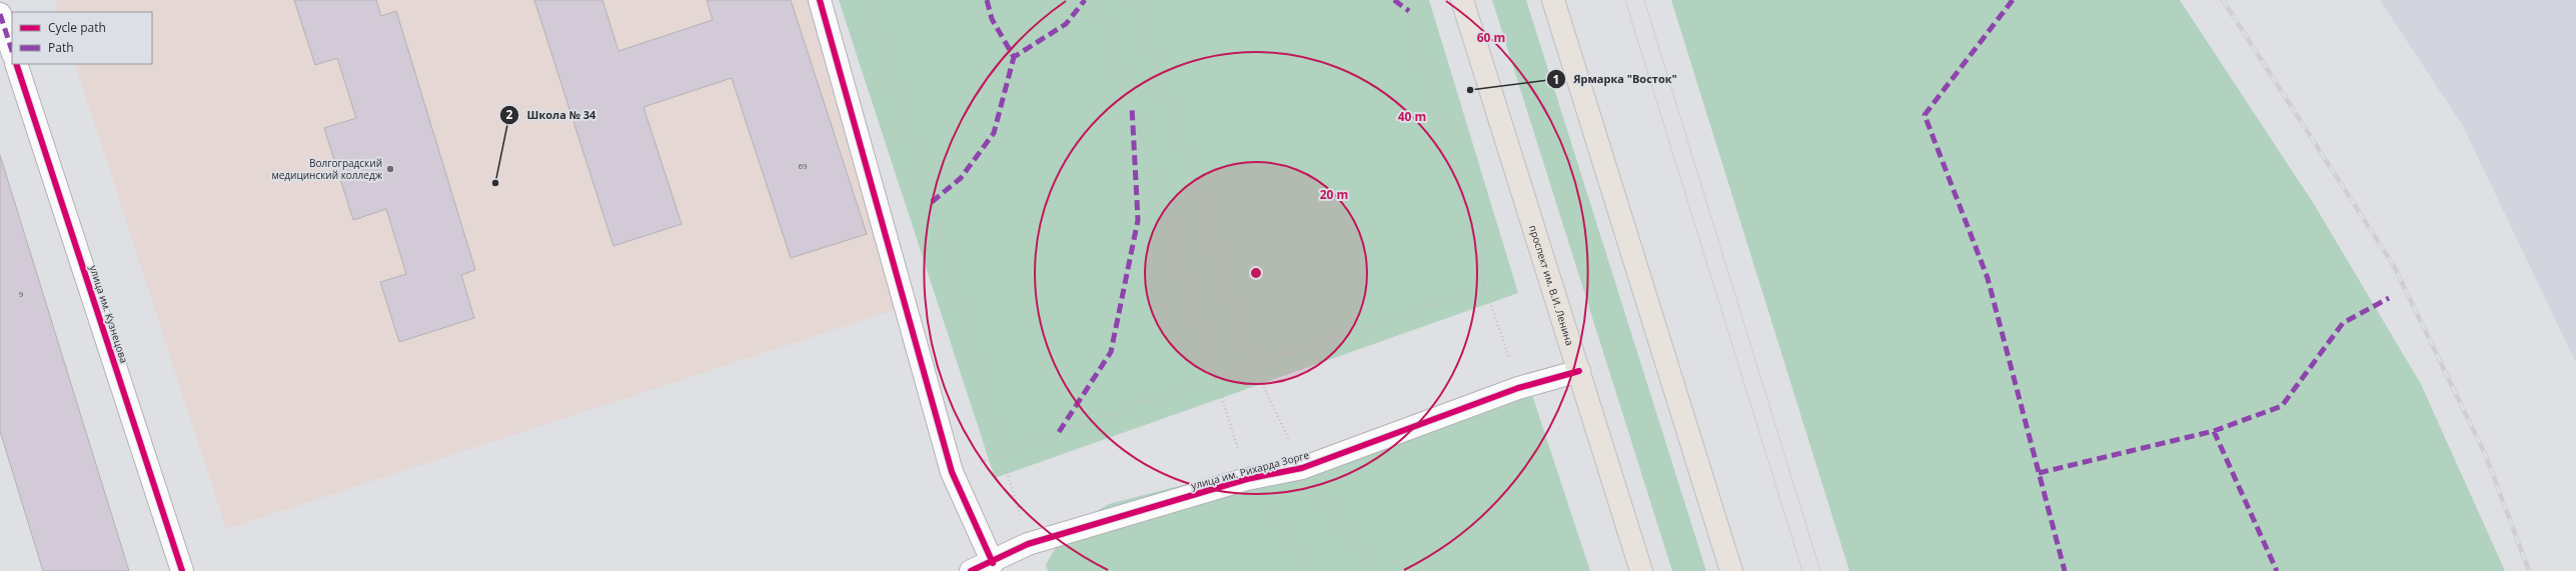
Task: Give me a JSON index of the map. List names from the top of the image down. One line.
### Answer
{"streets":{"main road":["проспект им. В.И. Ленина"],"street":["улица им. Кузнецова","улица им. Рихарда Зорге"]},"crossings":[["проспект им. В.И. Ленина","улица им. Рихарда Зорге"]],"places":["Ярмарка \"Восток\"","Волгоградский медицинский колледж","Школа № 34"],"house_numbers":["69","9"],"legend":["Cycle path","Path"],"rings":["60 m","40 m","20 m"]}
